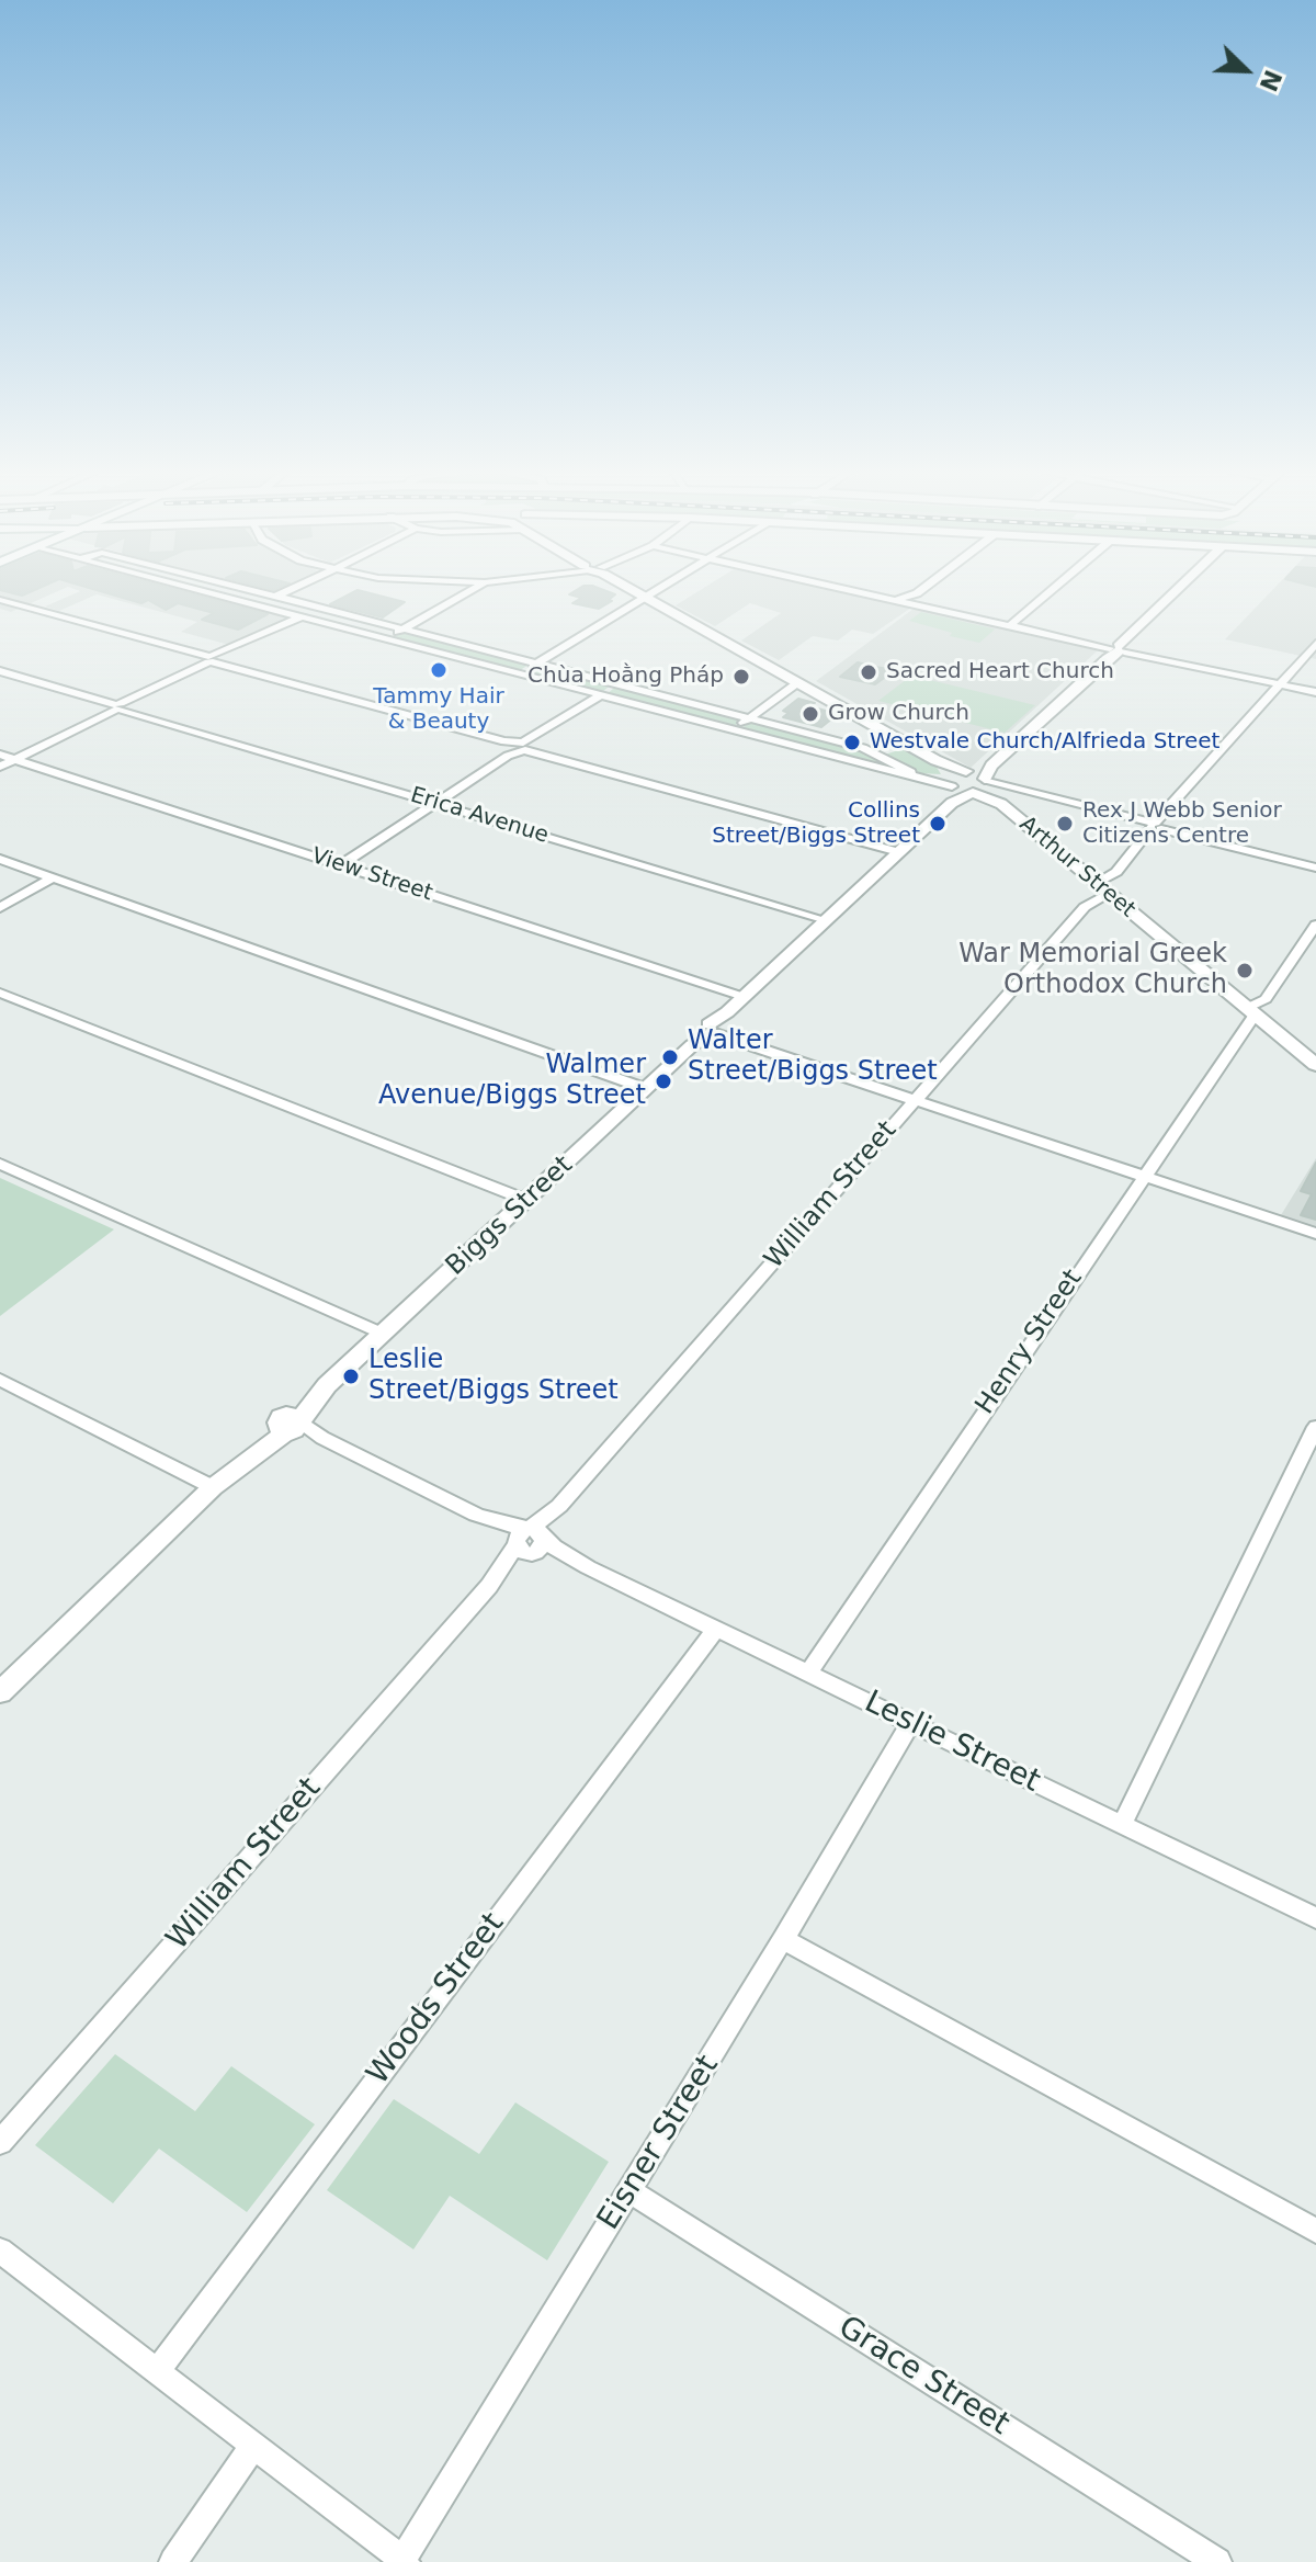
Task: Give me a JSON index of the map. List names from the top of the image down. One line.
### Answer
{"streets":{"street":["Erica Avenue","Arthur Street","View Street","William Street","Biggs Street","Henry Street","Leslie Street","Woods Street","Eisner Street","Grace Street"]},"crossings":[["Erica Avenue","Biggs Street"],["Arthur Street","William Street"],["Arthur Street","Biggs Street"],["Arthur Street","Henry Street"],["View Street","Biggs Street"],["William Street","Leslie Street"],["Biggs Street","Leslie Street"],["Henry Street","Leslie Street"],["Leslie Street","Woods Street"],["Leslie Street","Eisner Street"],["Eisner Street","Grace Street"]],"places":["Tammy Hair & Beauty","Sacred Heart Church","Chùa Hoằng Pháp","Grow Church","Westvale Church/Alfrieda Street","Collins Street/Biggs Street","Rex J Webb Senior Citizens Centre","War Memorial Greek Orthodox Church","Walter Street/Biggs Street","Walmer Avenue/Biggs Street","Leslie Street/Biggs Street"],"north":"bottom right"}
